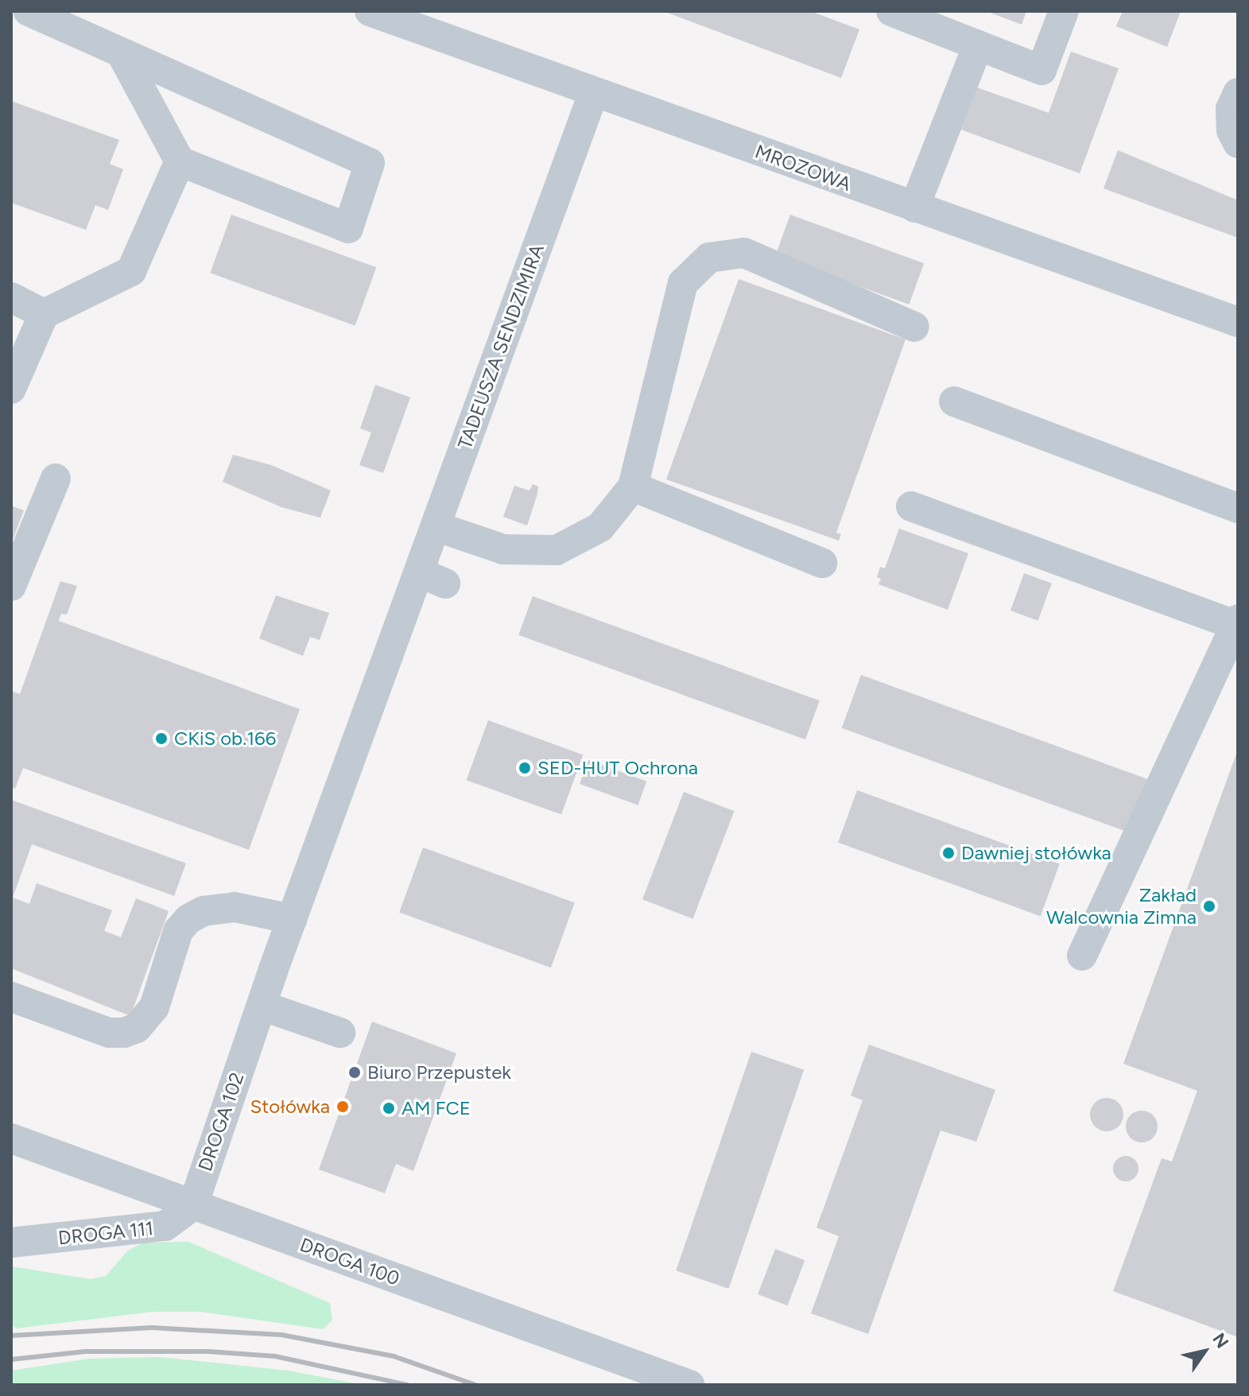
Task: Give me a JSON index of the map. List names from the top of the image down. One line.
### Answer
{"streets":{"street":["MROZOWA","TADEUSZA SENDZIMIRA","DROGA 102","DROGA 111","DROGA 100"]},"crossings":[["MROZOWA","TADEUSZA SENDZIMIRA"],["TADEUSZA SENDZIMIRA","DROGA 102"],["DROGA 102","DROGA 111"],["DROGA 102","DROGA 100"],["DROGA 111","DROGA 100"]],"places":["CKiS ob.166","SED-HUT Ochrona","Dawniej stołówka","Zakład Walcownia Zimna","Biuro Przepustek","Stołówka","AM FCE"],"north":"top right"}
